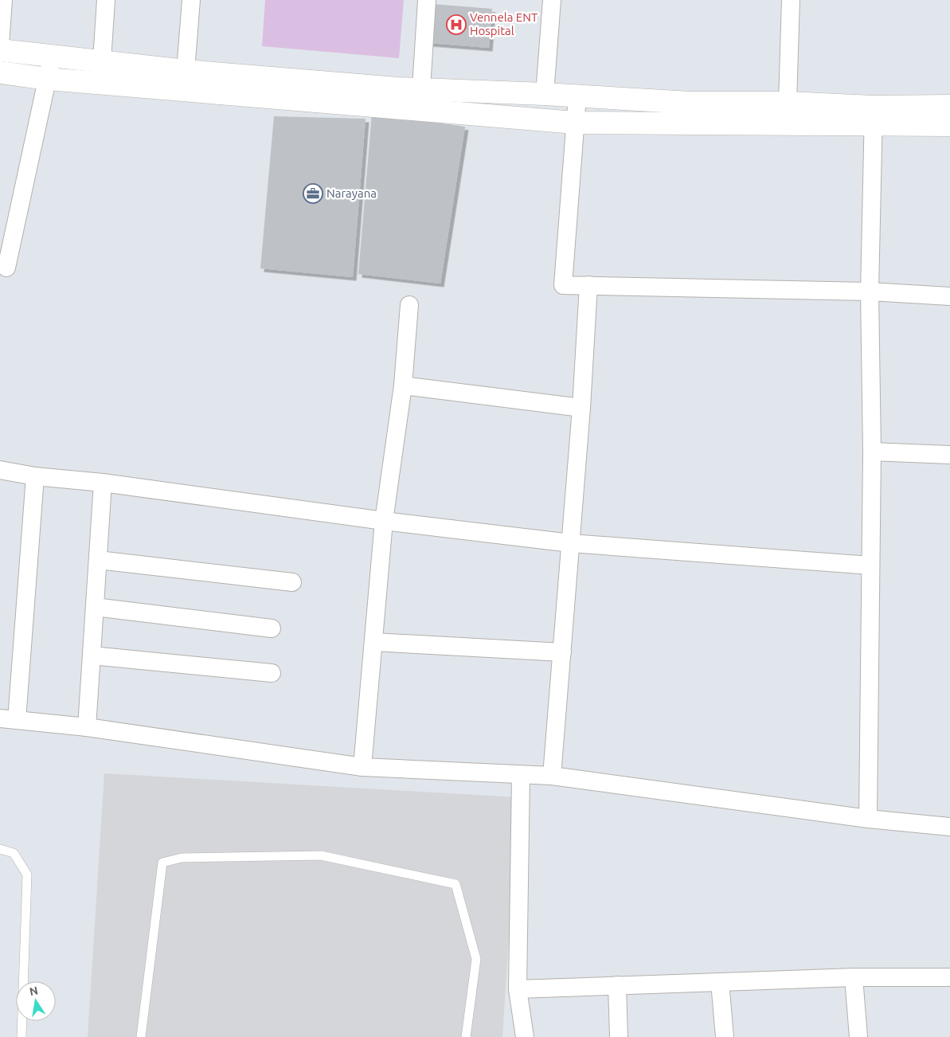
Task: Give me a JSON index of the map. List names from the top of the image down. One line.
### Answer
{"places":{"hospital":["Vennela ENT Hospital"],"office":["Narayana"]},"north":"top"}
